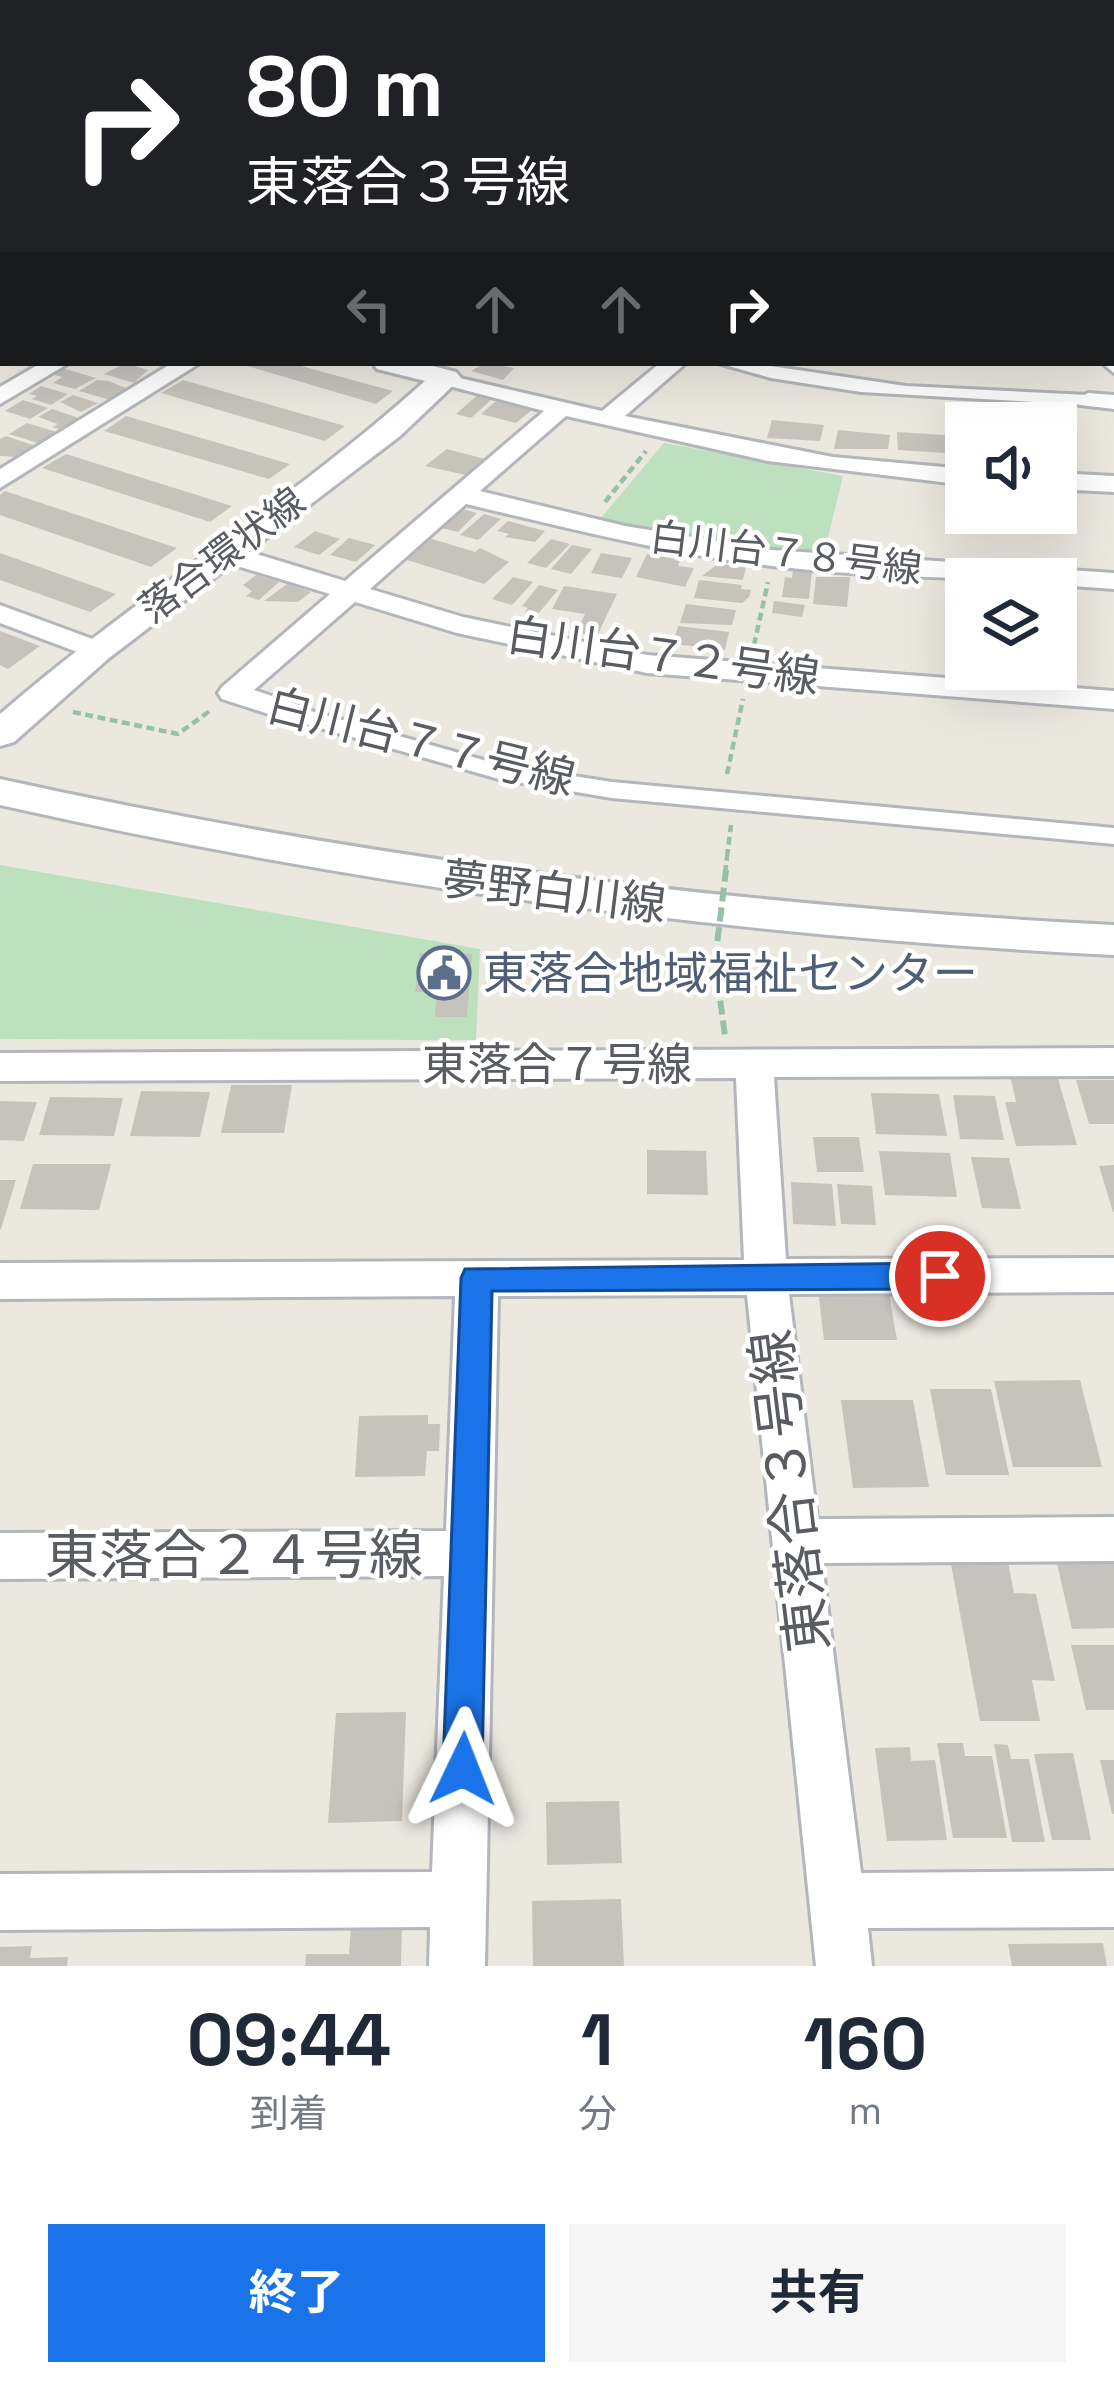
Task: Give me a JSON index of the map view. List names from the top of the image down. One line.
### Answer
{"streets":{"street":["白川台７８号線","落合環状線","白川台７２号線","白川台７７号線","夢野白川線","東落合７号線","東落合３号線","東落合２４号線"]},"crossings":[["白川台７８号線","白川台７７号線"],["落合環状線","白川台７２号線"],["白川台７２号線","白川台７７号線"]],"places":{"public building":["東落合地域福祉センター"]},"page":{"turn":["80 m","東落合３号線"],"eta":["09:44","到着","1","分","160","m"],"buttons":["終了","共有"]}}
